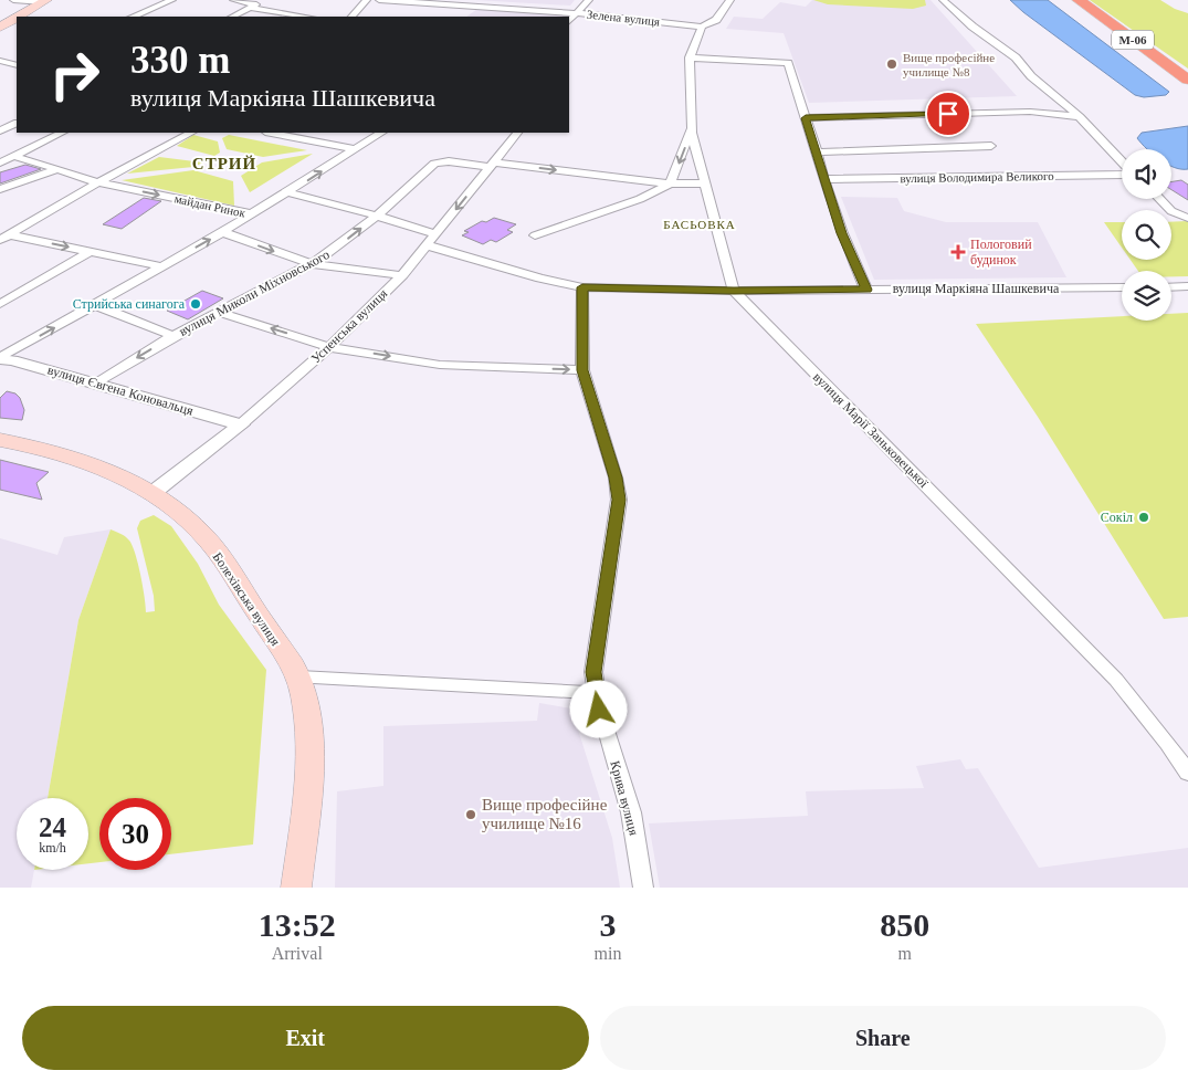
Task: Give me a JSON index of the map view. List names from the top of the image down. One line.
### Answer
{"streets":{"highway":["М-06"],"main road":["Болехівська вулиця"],"street":["Зелена вулиця","вулиця Володимира Великого","майдан Ринок","вулиця Маркіяна Шашкевича","вулиця Миколи Міхновського","Успенська вулиця","вулиця Євгена Коновальця","вулиця Марії Заньковецької","Крива вулиця"]},"crossings":[["Зелена вулиця","вулиця Марії Заньковецької"],["вулиця Маркіяна Шашкевича","Успенська вулиця"],["вулиця Маркіяна Шашкевича","вулиця Марії Заньковецької"],["вулиця Маркіяна Шашкевича","Крива вулиця"],["вулиця Миколи Міхновського","Успенська вулиця"],["вулиця Миколи Міхновського","вулиця Євгена Коновальця"],["вулиця Миколи Міхновського","вулиця Марії Заньковецької"],["Успенська вулиця","вулиця Євгена Коновальця"],["Успенська вулиця","Болехівська вулиця"]],"districts":["СТРИЙ","БАСЬОВКА"],"places":{"other":["Вище професійне училище №8","Стрийська синагога","Сокіл","Вище професійне училище №16"],"health":["Пологовий будинок"]},"page":{"turn":["330 m","вулиця Маркіяна Шашкевича"],"speed":"24 km/h","limit":"30","eta":["13:52","Arrival","3","min","850","m"],"buttons":["Exit","Share"]}}
